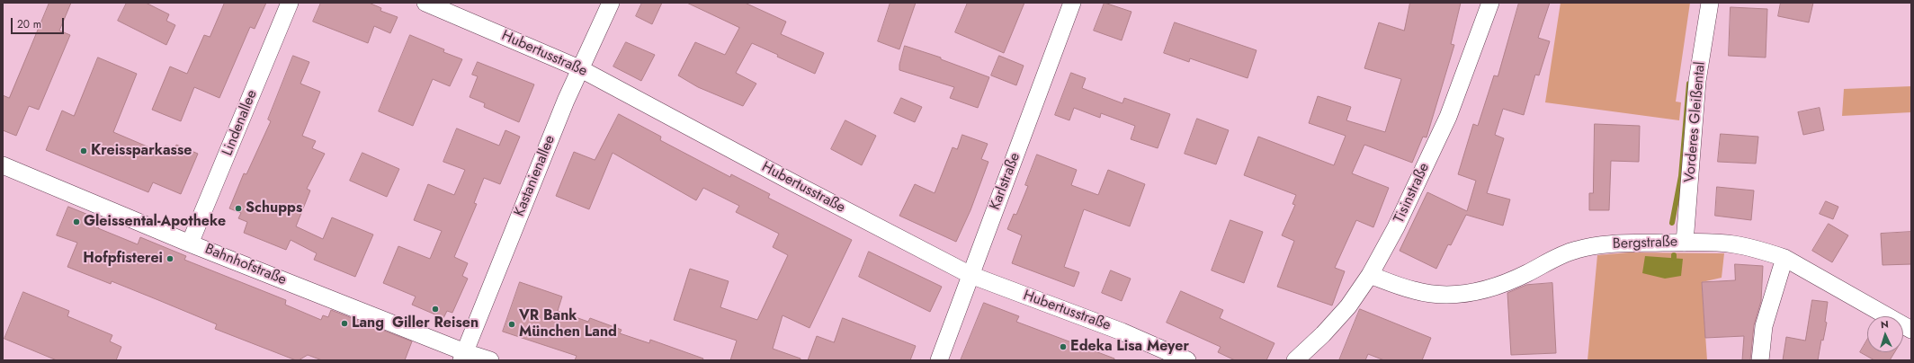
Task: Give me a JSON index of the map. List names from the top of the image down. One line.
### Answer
{"streets":{"street":["Hubertusstraße","Vorderes Gleißental","Lindenallee","Kastanienallee","Karlstraße","Tisinstraße","Bergstraße","Bahnhofstraße"]},"crossings":[["Hubertusstraße","Kastanienallee"],["Hubertusstraße","Karlstraße"],["Vorderes Gleißental","Bergstraße"],["Lindenallee","Bahnhofstraße"],["Kastanienallee","Bahnhofstraße"],["Tisinstraße","Bergstraße"]],"places":["Kreissparkasse","Schupps","Gleissental-Apotheke","Hofpfisterei","Giller Reisen","Lang","VR Bank München Land","Edeka Lisa Meyer"],"scale_bar":"20 m","north":"top"}
